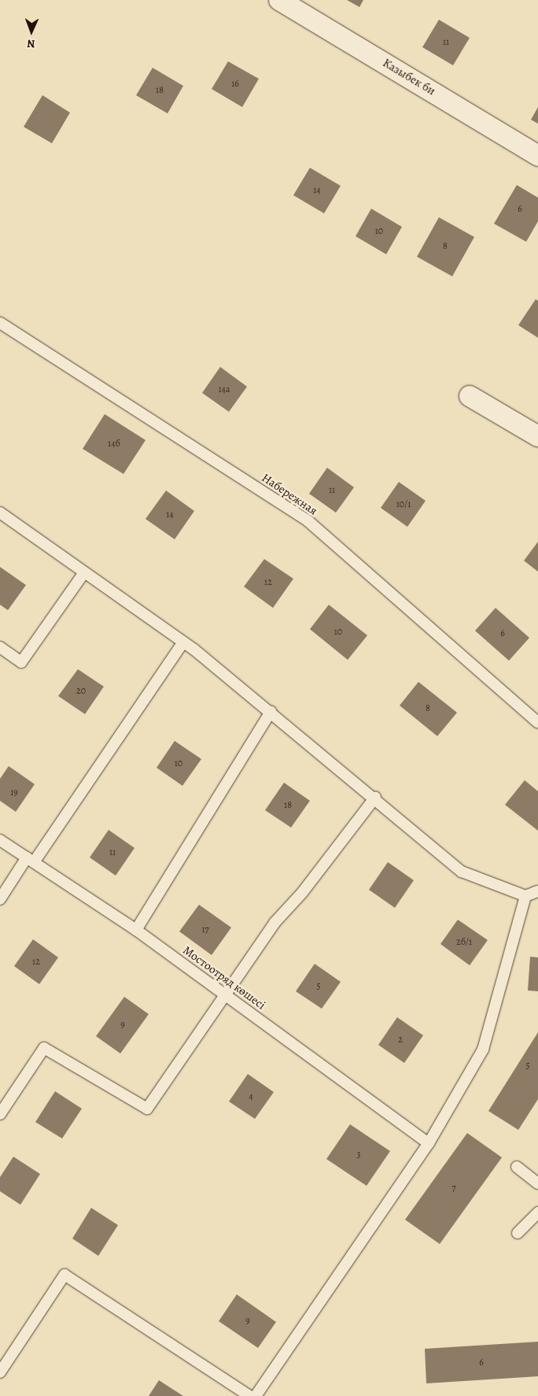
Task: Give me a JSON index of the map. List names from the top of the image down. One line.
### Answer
{"streets":{"street":["Казыбек би"],"lane":["Набережная","Мостоотряд көшесі"]},"house_numbers":["11","16","18","14","6","10","8","14а","14б","11","10/1","14","12","10","6","20","8","10","19","18","11","17","2б/1","12","5","9","2","5","4","3","7","9","6"],"north":"bottom"}
